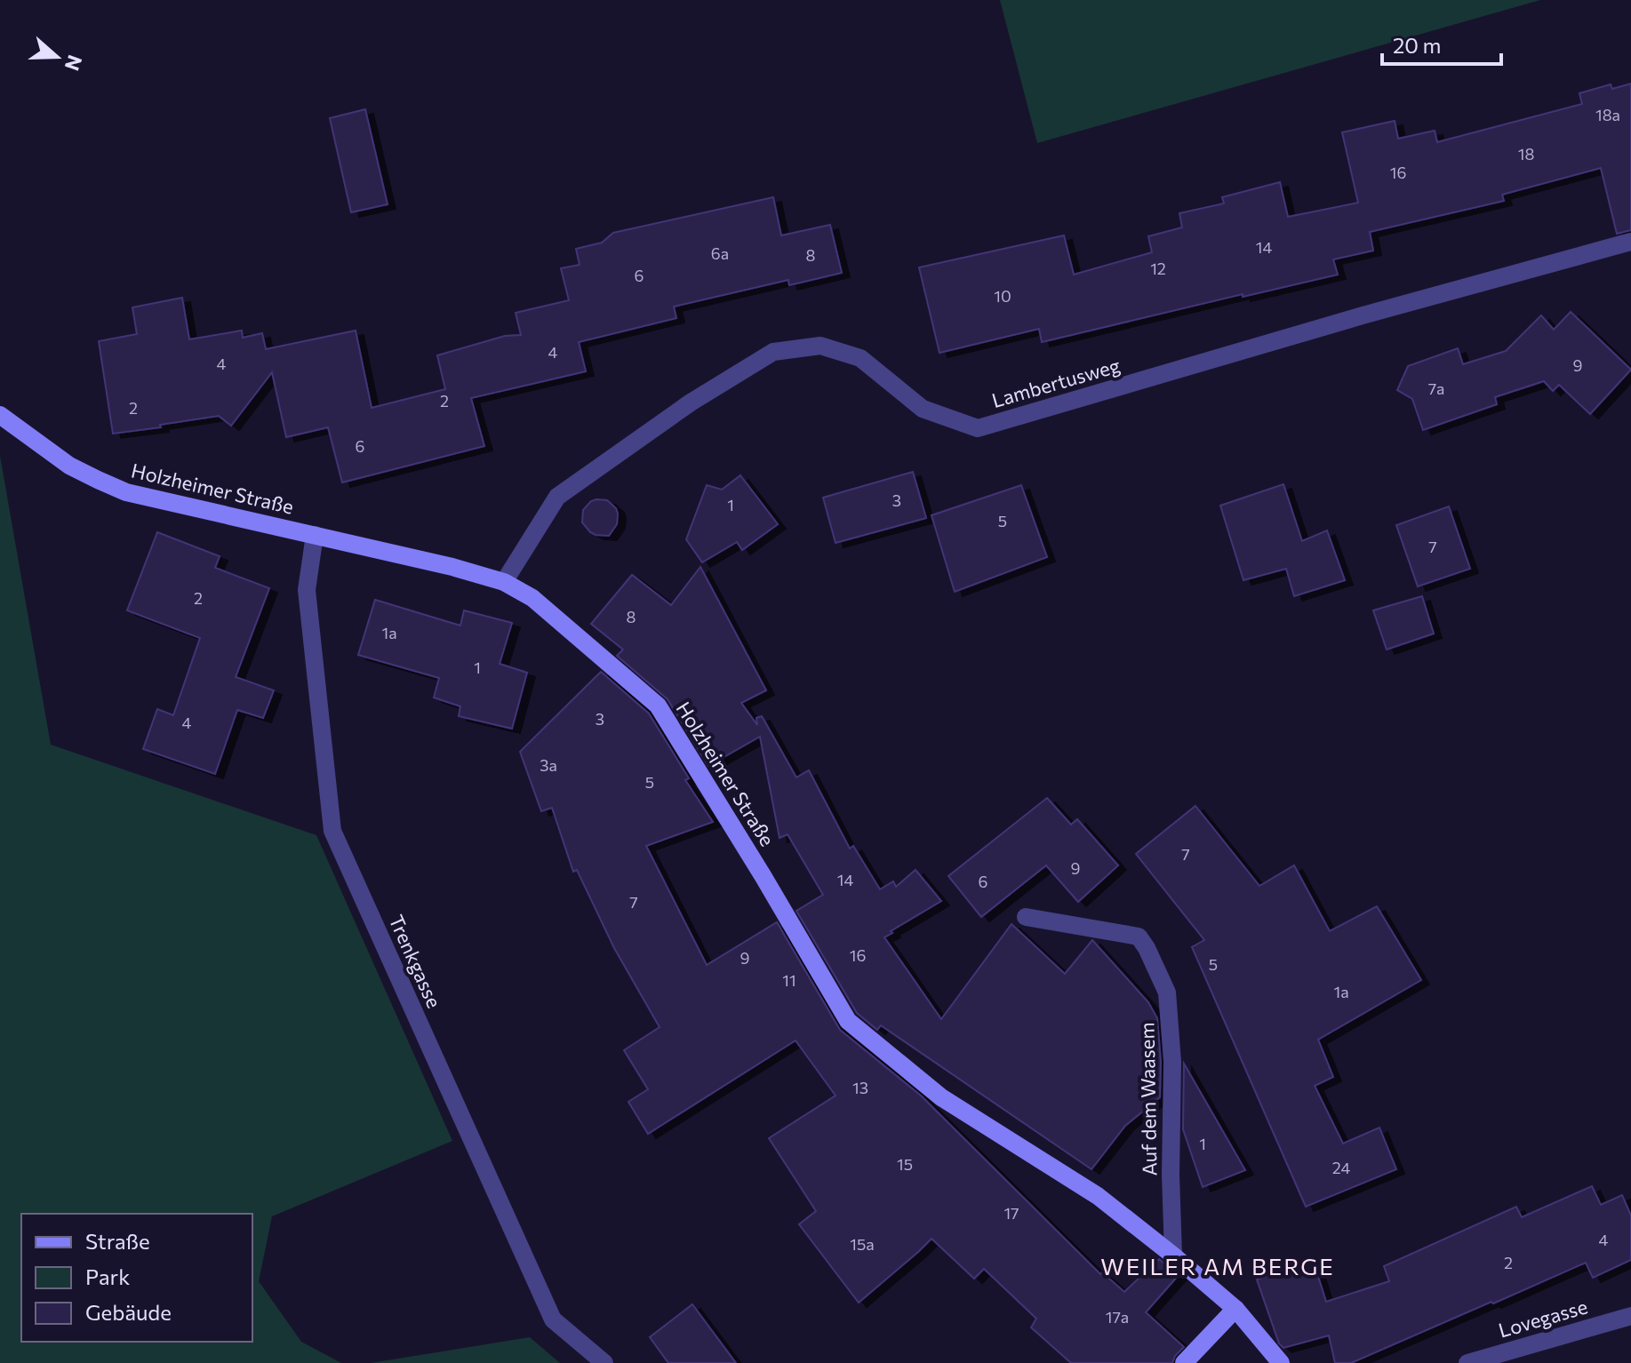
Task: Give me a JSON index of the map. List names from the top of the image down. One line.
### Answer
{"streets":{"main road":["Holzheimer Straße"],"street":["Lambertusweg","Trenkgasse","Auf dem Waasem","Lovegasse"]},"crossings":[["Lambertusweg","Holzheimer Straße"],["Holzheimer Straße","Trenkgasse"],["Holzheimer Straße","Auf dem Waasem"]],"districts":["WEILER AM BERGE"],"house_numbers":["18a","18","16","14","6a","8","12","6","10","4","4","9","7a","2","2","6","3","1","5","7","2","8","1a","1","3","4","3a","5","7","9","14","6","7","16","9","5","11","1a","13","1","15","24","17","4","15a","2","17a"],"legend":["Straße","Park","Gebäude"],"scale_bar":"20 m","north":"right"}
